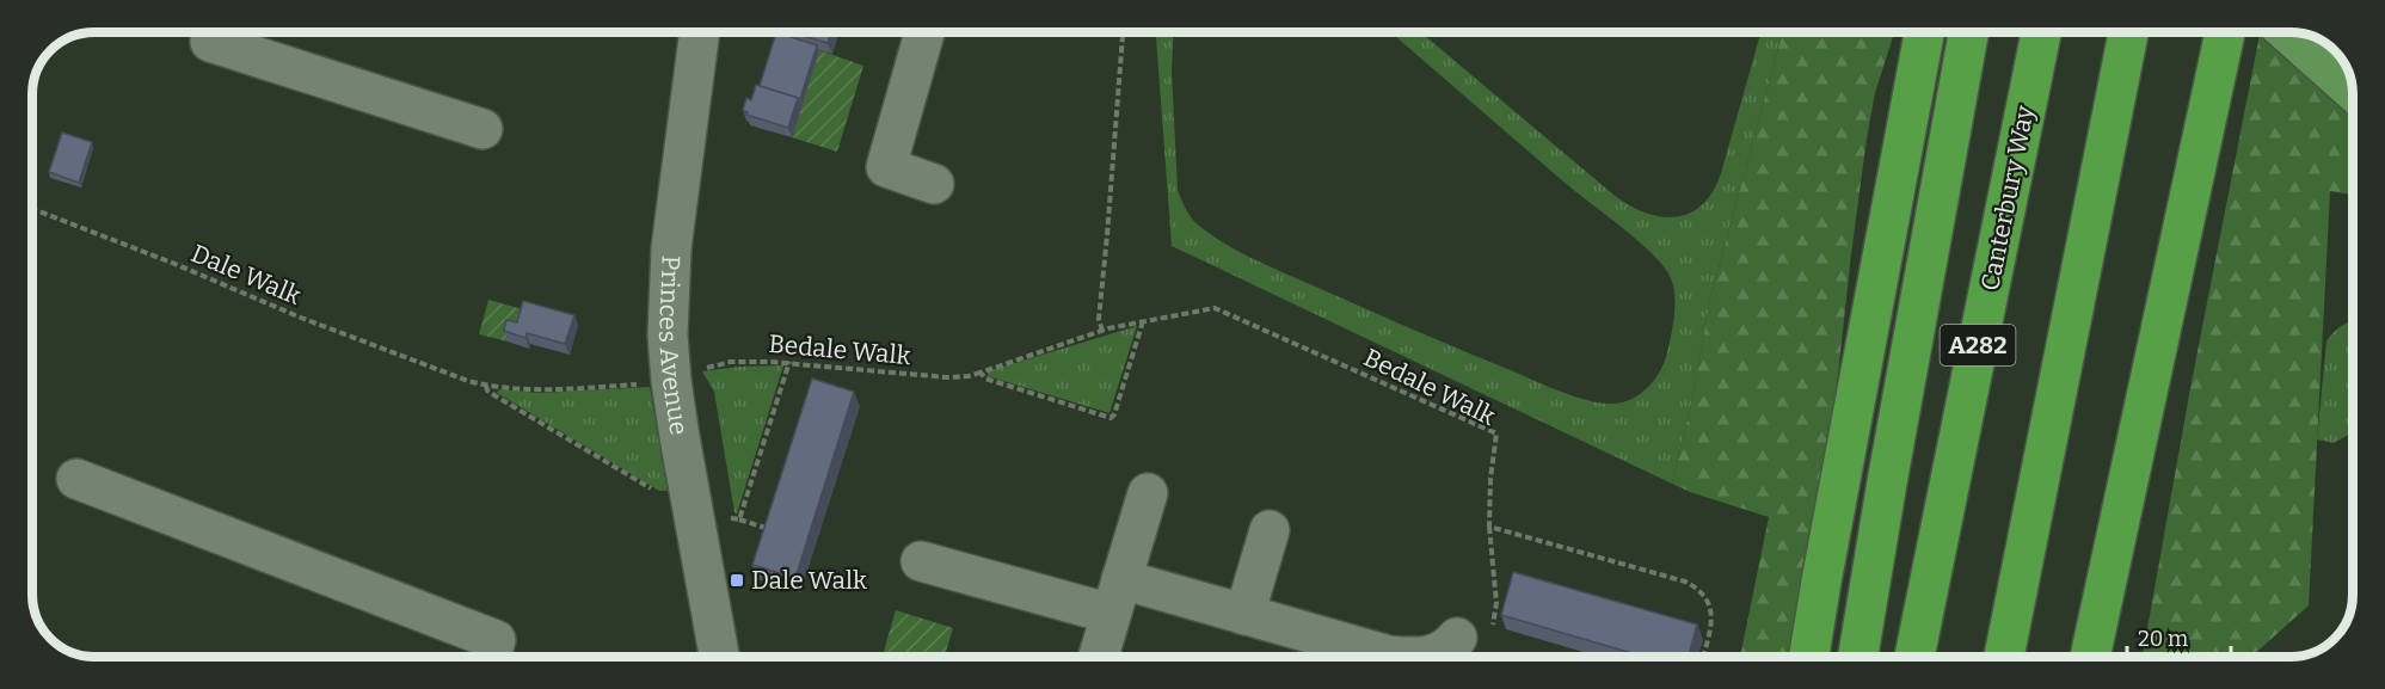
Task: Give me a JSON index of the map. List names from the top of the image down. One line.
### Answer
{"streets":{"highway":["Canterbury Way","A282"],"street":["Princes Avenue"],"path":["Dale Walk","Bedale Walk"]},"crossings":[["Dale Walk","Princes Avenue"],["Dale Walk","Bedale Walk"],["Princes Avenue","Bedale Walk"]],"places":{"transit":["Dale Walk"]},"scale_bar":"20 m"}
